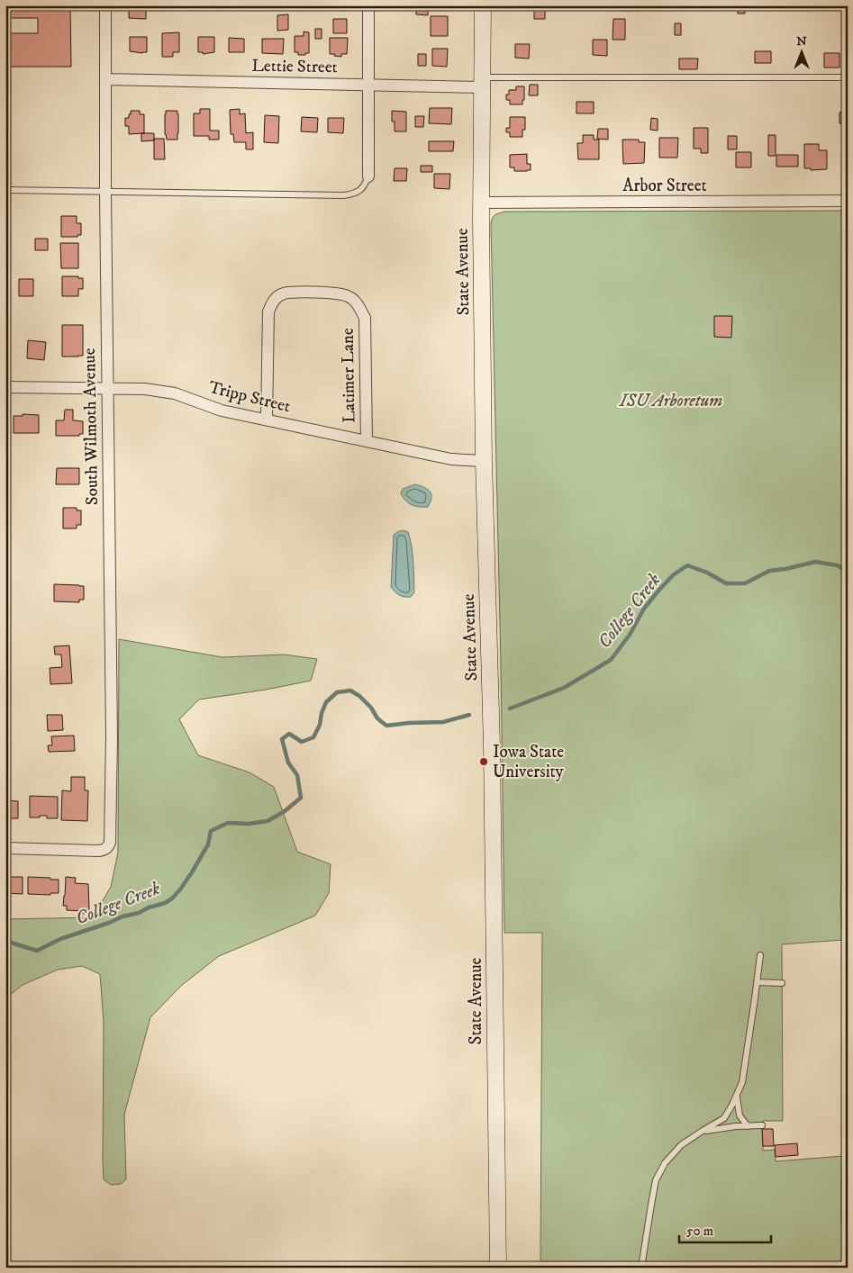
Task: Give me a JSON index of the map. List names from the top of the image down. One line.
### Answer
{"streets":{"street":["Lettie Street","Arbor Street","State Avenue","Latimer Lane","Tripp Street","South Wilmoth Avenue"]},"crossings":[["Lettie Street","State Avenue"],["Lettie Street","South Wilmoth Avenue"],["Arbor Street","State Avenue"],["State Avenue","Tripp Street"],["Latimer Lane","Tripp Street"],["Tripp Street","South Wilmoth Avenue"]],"water":["College Creek"],"parks":["ISU Arboretum"],"places":["Iowa State University"],"scale_bar":"50 m","north":"top"}
